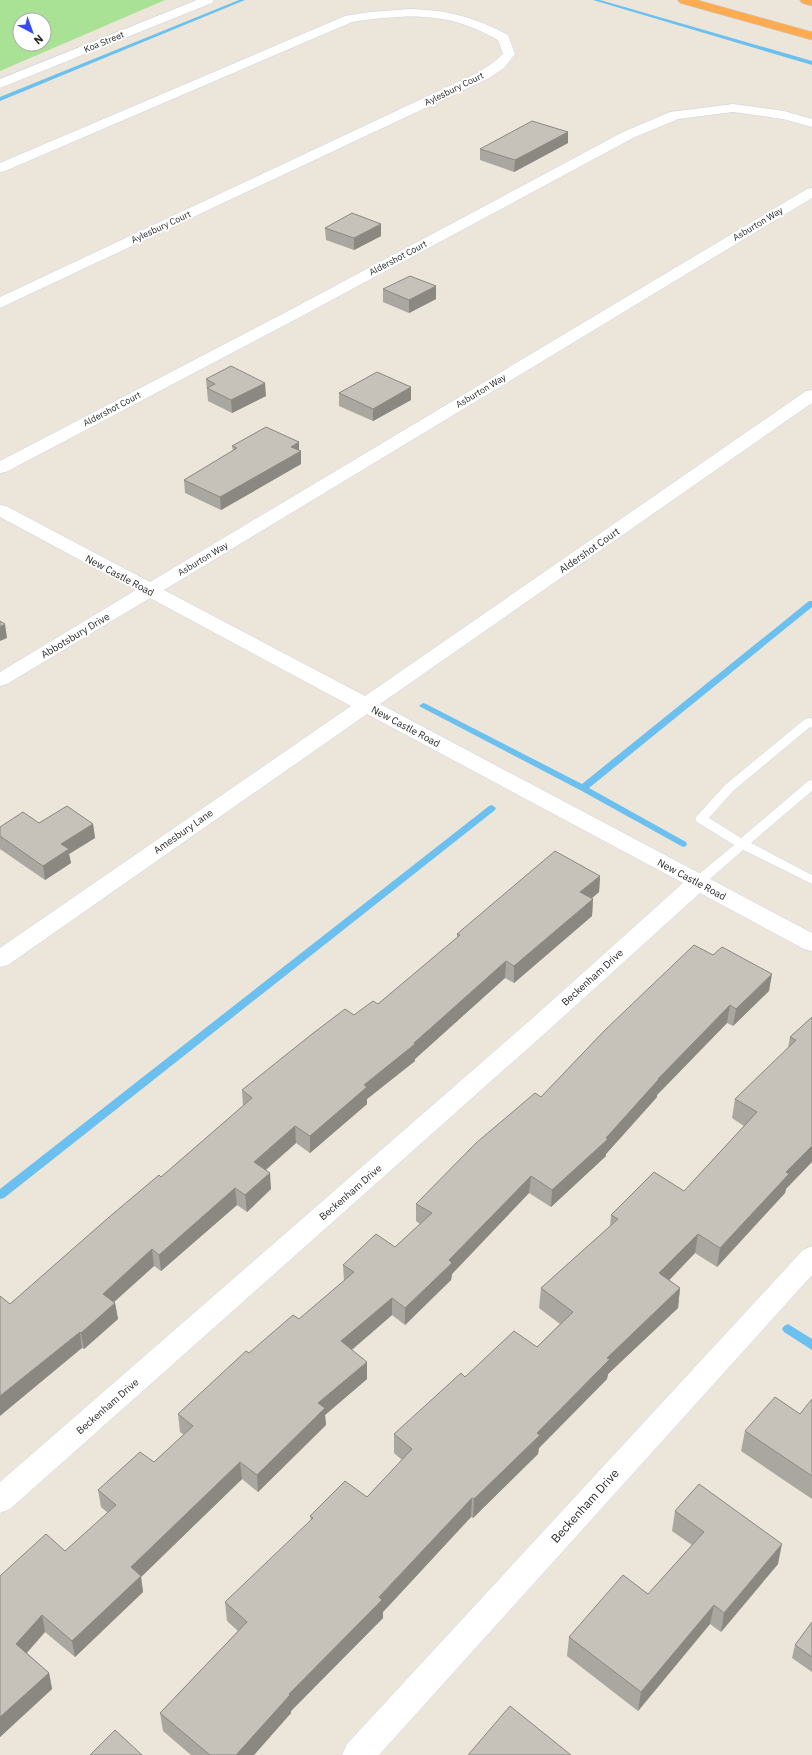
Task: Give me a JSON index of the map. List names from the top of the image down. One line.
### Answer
{"streets":{"street":["Koa Street","Aylesbury Court","Asburton Way","Aldershot Court","New Castle Road","Abbotsbury Drive","Amesbury Lane","Beckenham Drive"]},"crossings":[["Asburton Way","New Castle Road"],["Asburton Way","Abbotsbury Drive"],["Aldershot Court","New Castle Road"],["Aldershot Court","Amesbury Lane"],["New Castle Road","Abbotsbury Drive"],["New Castle Road","Amesbury Lane"],["New Castle Road","Beckenham Drive"]],"north":"bottom right"}
